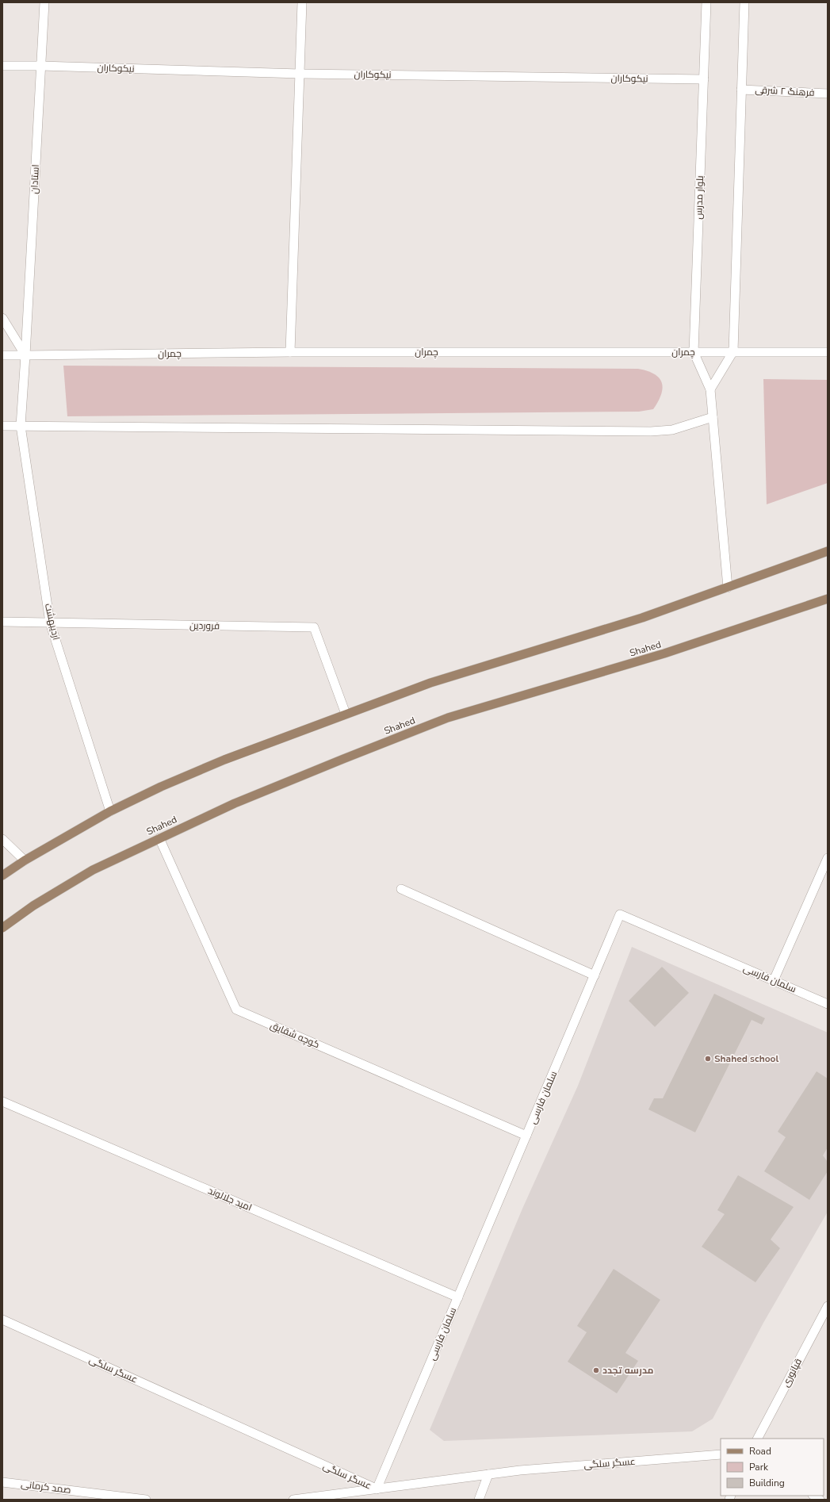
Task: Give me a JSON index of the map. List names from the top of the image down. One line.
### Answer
{"streets":{"main road":["Shahed"],"street":["نیکوکاران","فرهنگ ۲ شرقی","استادان","بلوار مدرس","چمران","اردیبهشت","فروردین","سلمان فارسی","کوچه شقایق","امید جلالوند","عسگر سلگی","قپانوری","صمد کرمانی"]},"crossings":[["نیکوکاران","استادان"],["نیکوکاران","بلوار مدرس"],["استادان","چمران"],["بلوار مدرس","چمران"],["اردیبهشت","فروردین"],["Shahed","کوچه شقایق"],["سلمان فارسی","کوچه شقایق"],["سلمان فارسی","امید جلالوند"],["سلمان فارسی","عسگر سلگی"]],"places":["Shahed school","مدرسه تجدد"],"legend":["Road","Park","Building"]}
